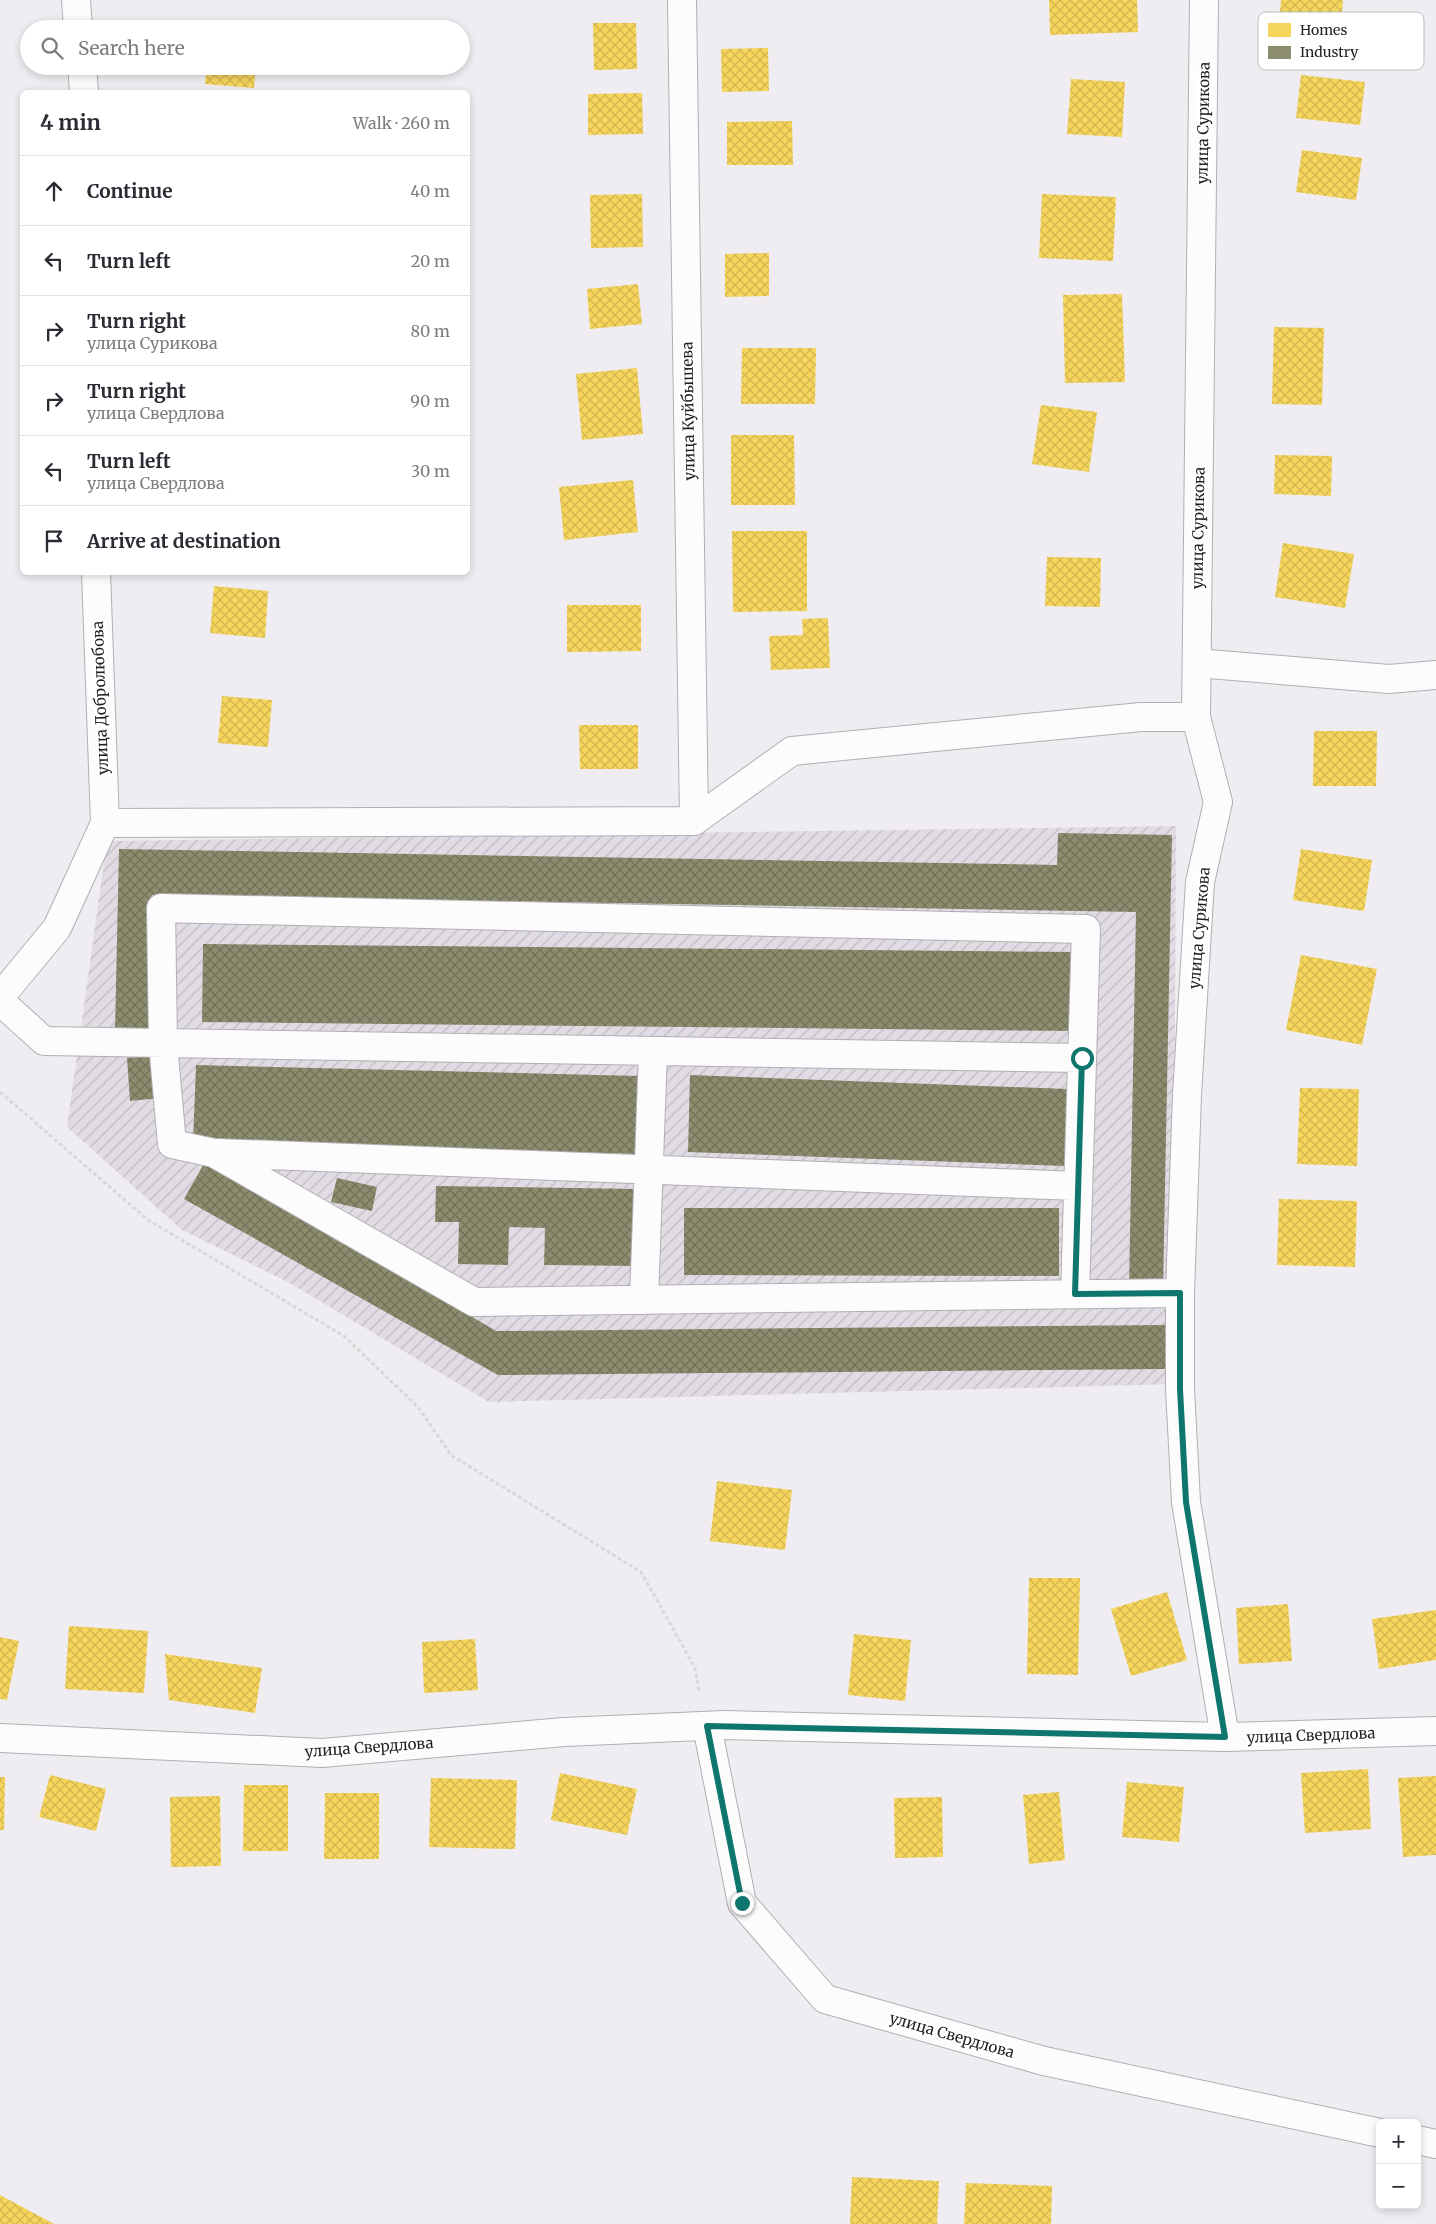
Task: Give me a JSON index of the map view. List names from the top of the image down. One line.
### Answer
{"streets":{"street":["улица Сурикова","улица Куйбышева","улица Добролюбова","улица Свердлова"]},"crossings":[["улица Сурикова","улица Свердлова"]],"legend":["Homes","Industry"],"page":{"search":"Search here","heading":["4 min","Walk · 260 m"],"list":[["Continue","40 m"],["Turn left","20 m"],["Turn right","улица Сурикова","80 m"],["Turn right","улица Свердлова","90 m"],["Turn left","улица Свердлова","30 m"],"Arrive at destination"],"map_buttons":["+","−"]}}
